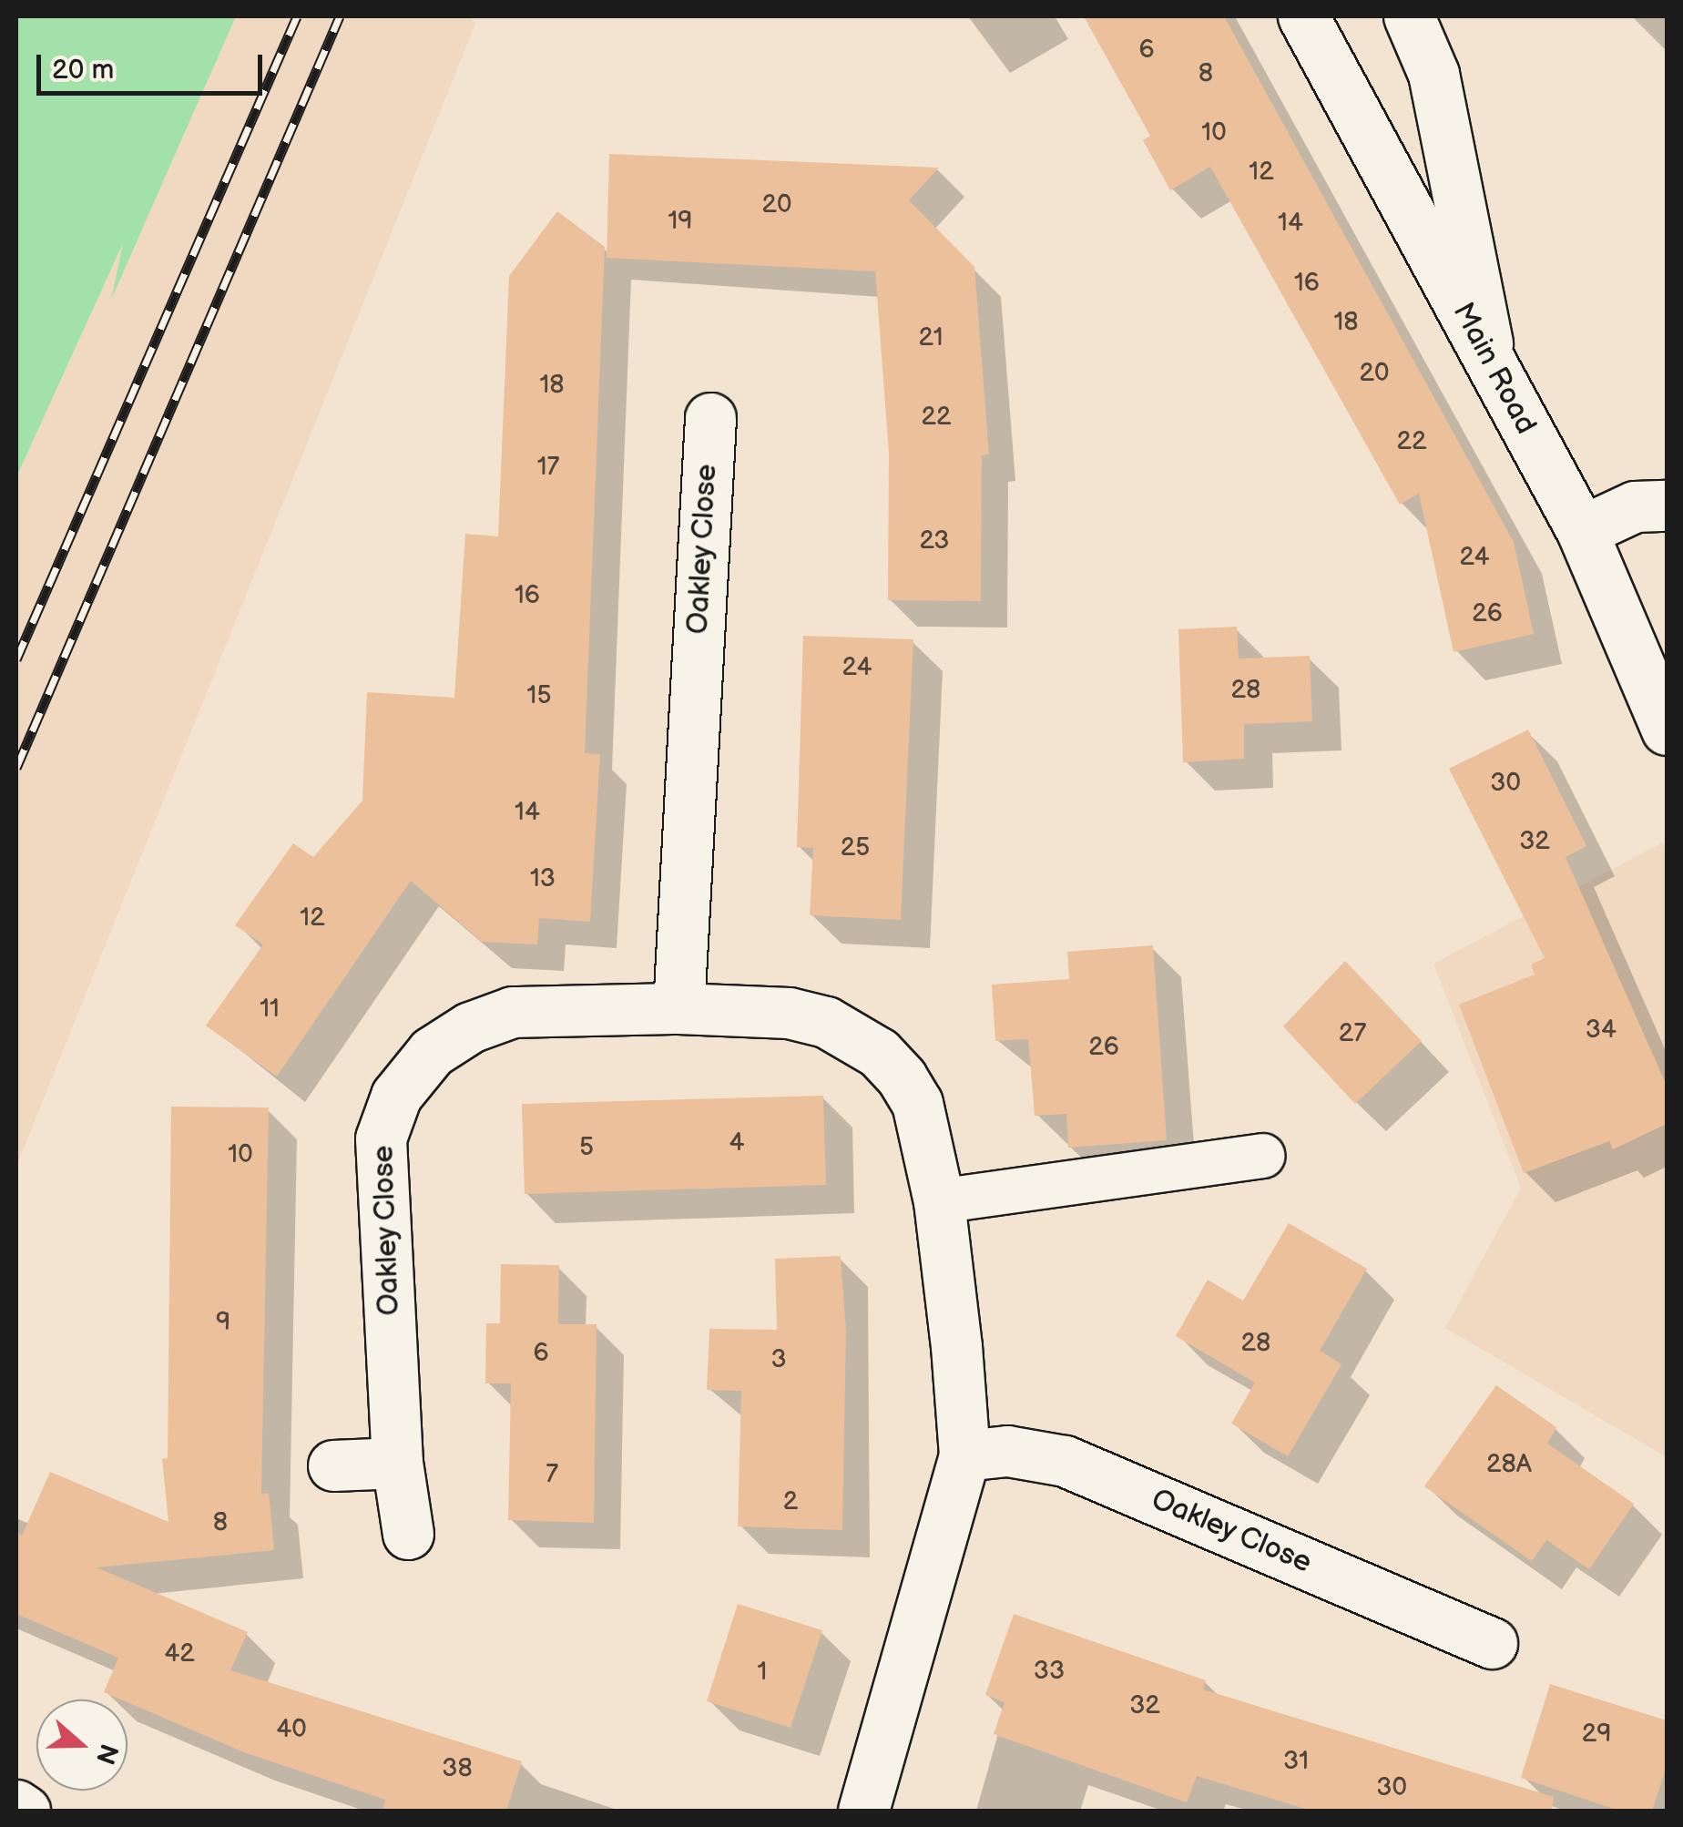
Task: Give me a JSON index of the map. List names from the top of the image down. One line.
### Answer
{"streets":{"street":["Main Road","Oakley Close"]},"house_numbers":["6","8","10","12","20","19","14","16","18","21","20","18","22","22","17","23","24","16","26","24","28","15","30","14","32","25","13","12","11","34","27","26","4","5","10","9","28","6","3","28A","7","2","8","42","33","1","32","40","29","31","38","30"],"scale_bar":"20 m","north":"right"}
